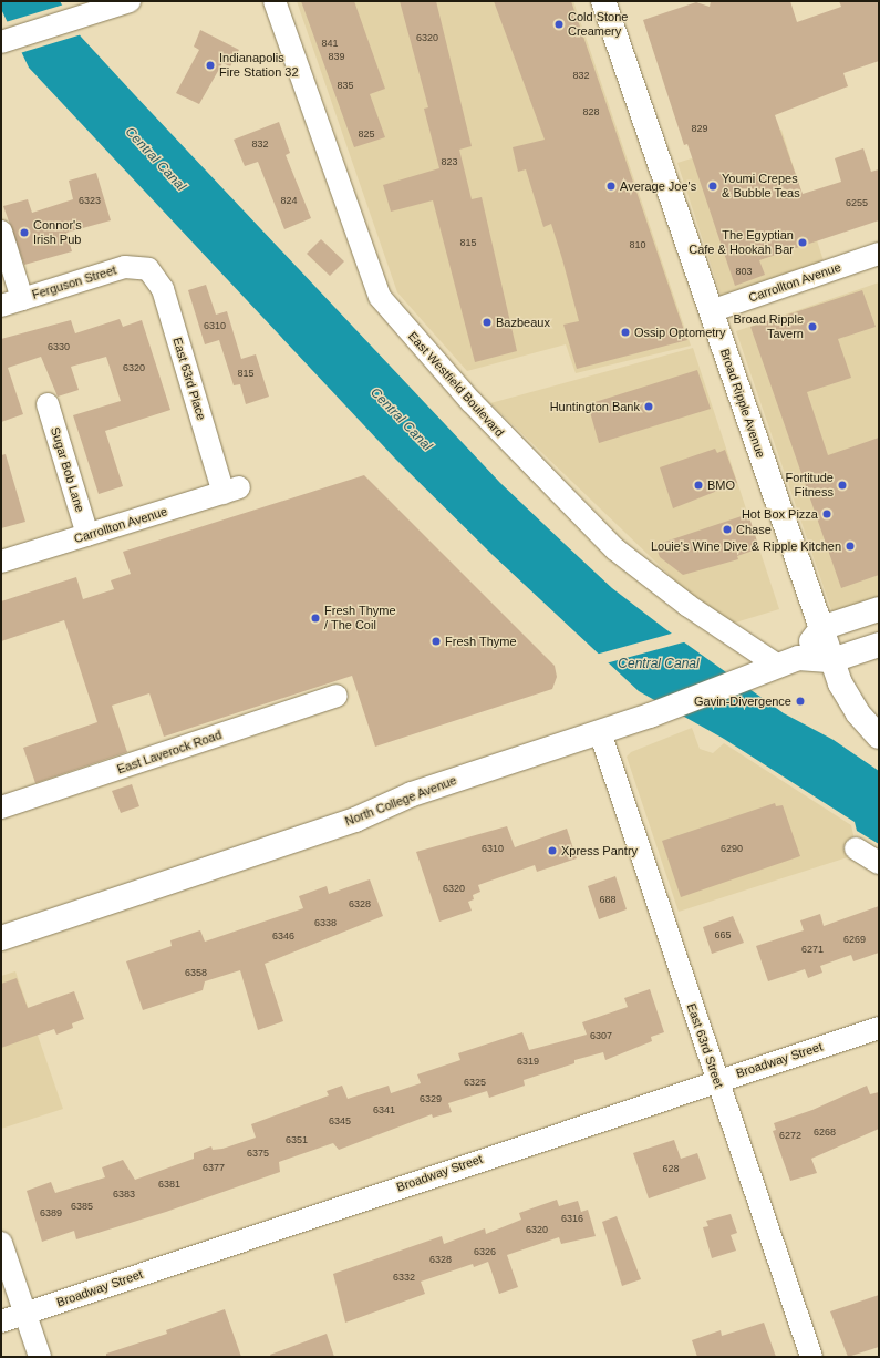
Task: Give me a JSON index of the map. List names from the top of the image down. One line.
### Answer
{"streets":{"main road":["Broad Ripple Avenue","North College Avenue"],"street":["Ferguson Street","Carrollton Avenue","East 63rd Place","East Westfield Boulevard","Sugar Bob Lane","East Laverock Road","East 63rd Street","Broadway Street"]},"crossings":[["Ferguson Street","East 63rd Place"],["Carrollton Avenue","East 63rd Place"],["Carrollton Avenue","Broad Ripple Avenue"],["Carrollton Avenue","Sugar Bob Lane"],["East Westfield Boulevard","North College Avenue"],["North College Avenue","East 63rd Street"],["East 63rd Street","Broadway Street"]],"water":["Central Canal"],"places":["Cold Stone Creamery","Indianapolis Fire Station 32","Average Joe's","Youmi Crepes & Bubble Teas","Connor's Irish Pub","The Egyptian Cafe & Hookah Bar","Bazbeaux","Broad Ripple Tavern","Ossip Optometry","Huntington Bank","BMO","Fortitude Fitness","Hot Box Pizza","Chase","Louie's Wine Dive & Ripple Kitchen","Fresh Thyme / The Coil","Fresh Thyme","Gavin-Divergence","Xpress Pantry"],"house_numbers":["6320","841","839","832","835","828","829","825","832","823","6323","824","6255","815","810","803","6310","6330","6320","815","6310","6290","6320","688","6328","6338","665","6346","6269","6271","6358","6307","6319","6325","6329","6341","6345","6268","6272","6351","6375","6377","628","6381","6383","6385","6389","6316","6320","6326","6328","6332"]}
